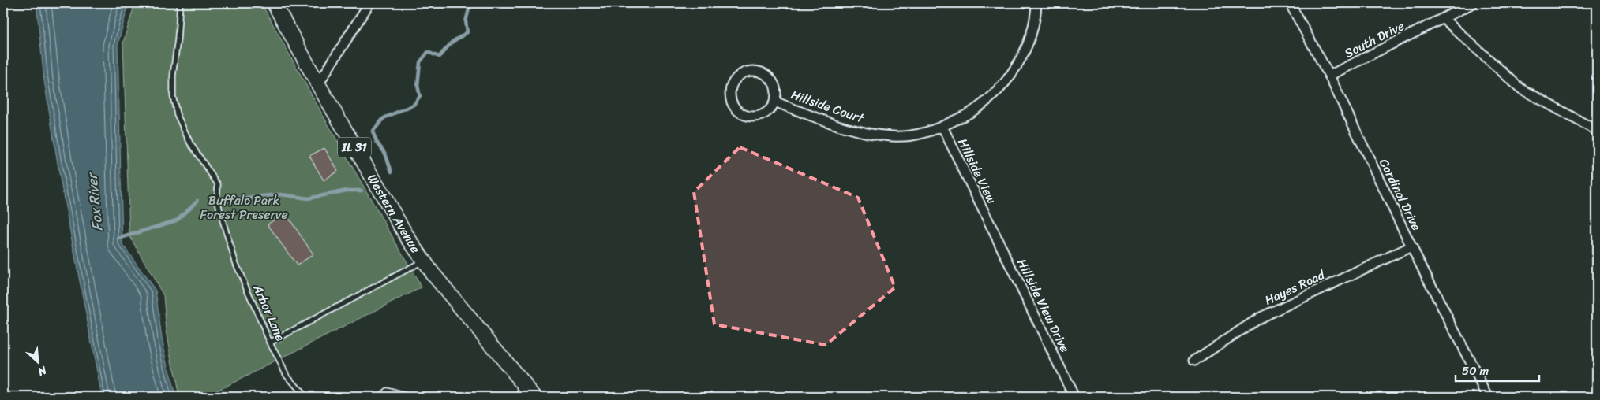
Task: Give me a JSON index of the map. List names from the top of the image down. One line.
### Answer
{"streets":{"main road":["IL 31","Western Avenue"],"street":["South Drive","Hillside Court","Hillside View","Cardinal Drive","Hayes Road","Hillside View Drive"],"lane":["Arbor Lane"]},"crossings":[["South Drive","Cardinal Drive"],["Hillside Court","Hillside View"],["Hillside View","Hillside View Drive"],["Cardinal Drive","Hayes Road"]],"water":["Fox River"],"parks":["Buffalo Park Forest Preserve"],"scale_bar":"50 m","north":"bottom right"}
